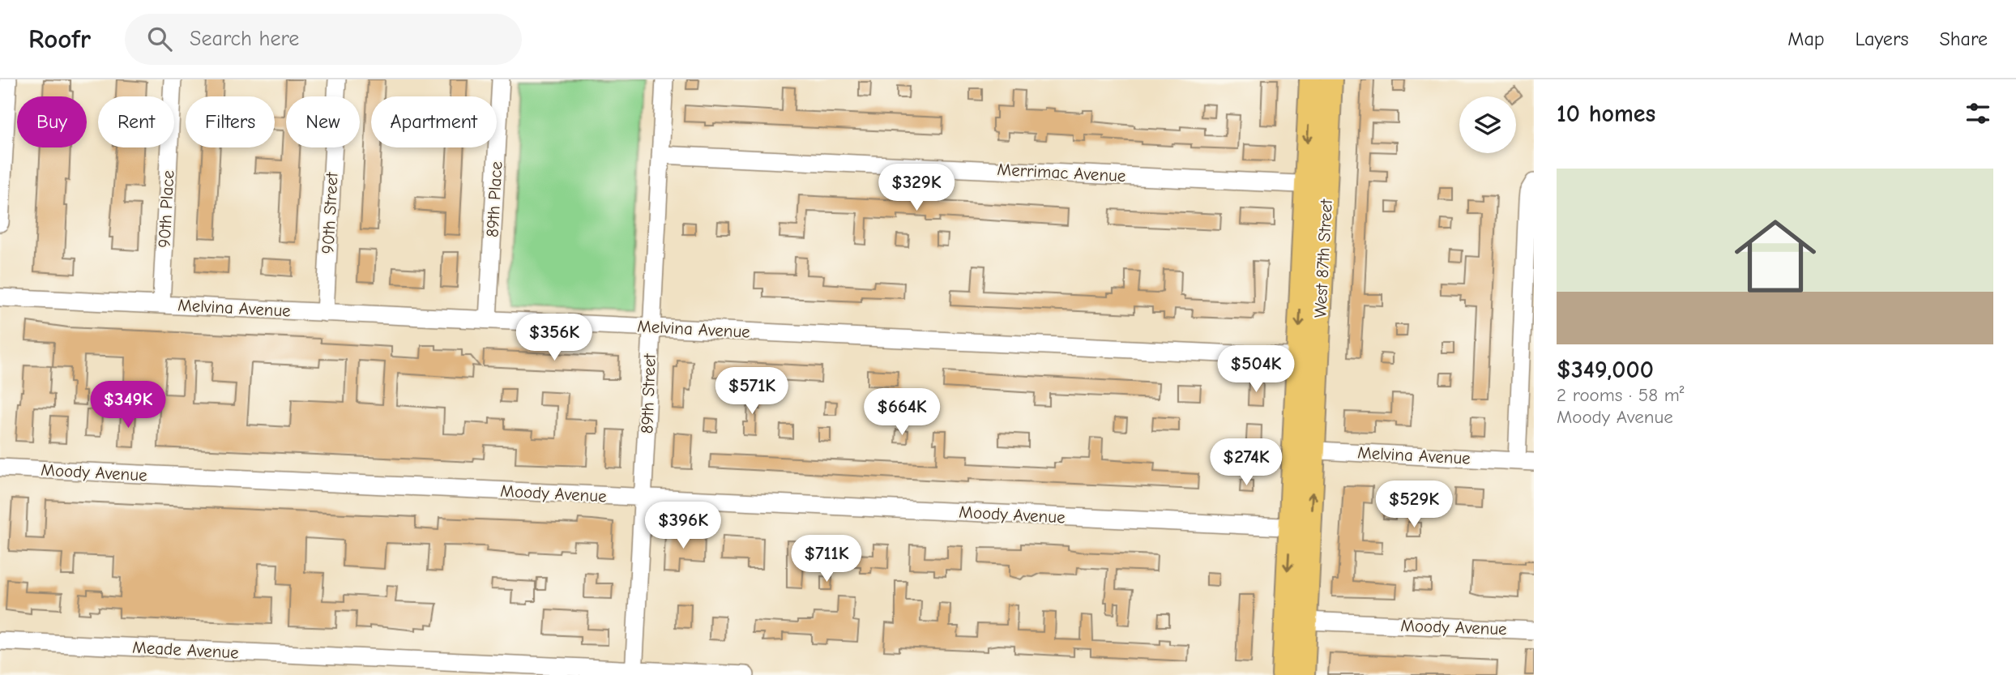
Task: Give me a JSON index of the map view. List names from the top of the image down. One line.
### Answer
{"streets":{"main road":["West 87th Street"],"street":["Merrimac Avenue","89th Place","90th Place","90th Street","Melvina Avenue","89th Street","Moody Avenue","Meade Avenue"]},"crossings":[["Merrimac Avenue","West 87th Street"],["Merrimac Avenue","89th Street"],["89th Place","Melvina Avenue"],["90th Place","Melvina Avenue"],["90th Street","Melvina Avenue"],["West 87th Street","Melvina Avenue"],["West 87th Street","Moody Avenue"],["Melvina Avenue","89th Street"],["89th Street","Moody Avenue"],["89th Street","Meade Avenue"]],"page":{"header":"Roofr","search":"Search here","nav":["Map","Layers","Share"],"heading":"10 homes","chip":["Buy","Rent","Filters","New","Apartment"],"list":[{"name":"$349,000","note":"2 rooms · 58 m² · Moody Avenue"}],"price":["$329K","$356K","$504K","$571K","$349K","$664K","$274K","$529K","$396K","$711K"]}}
